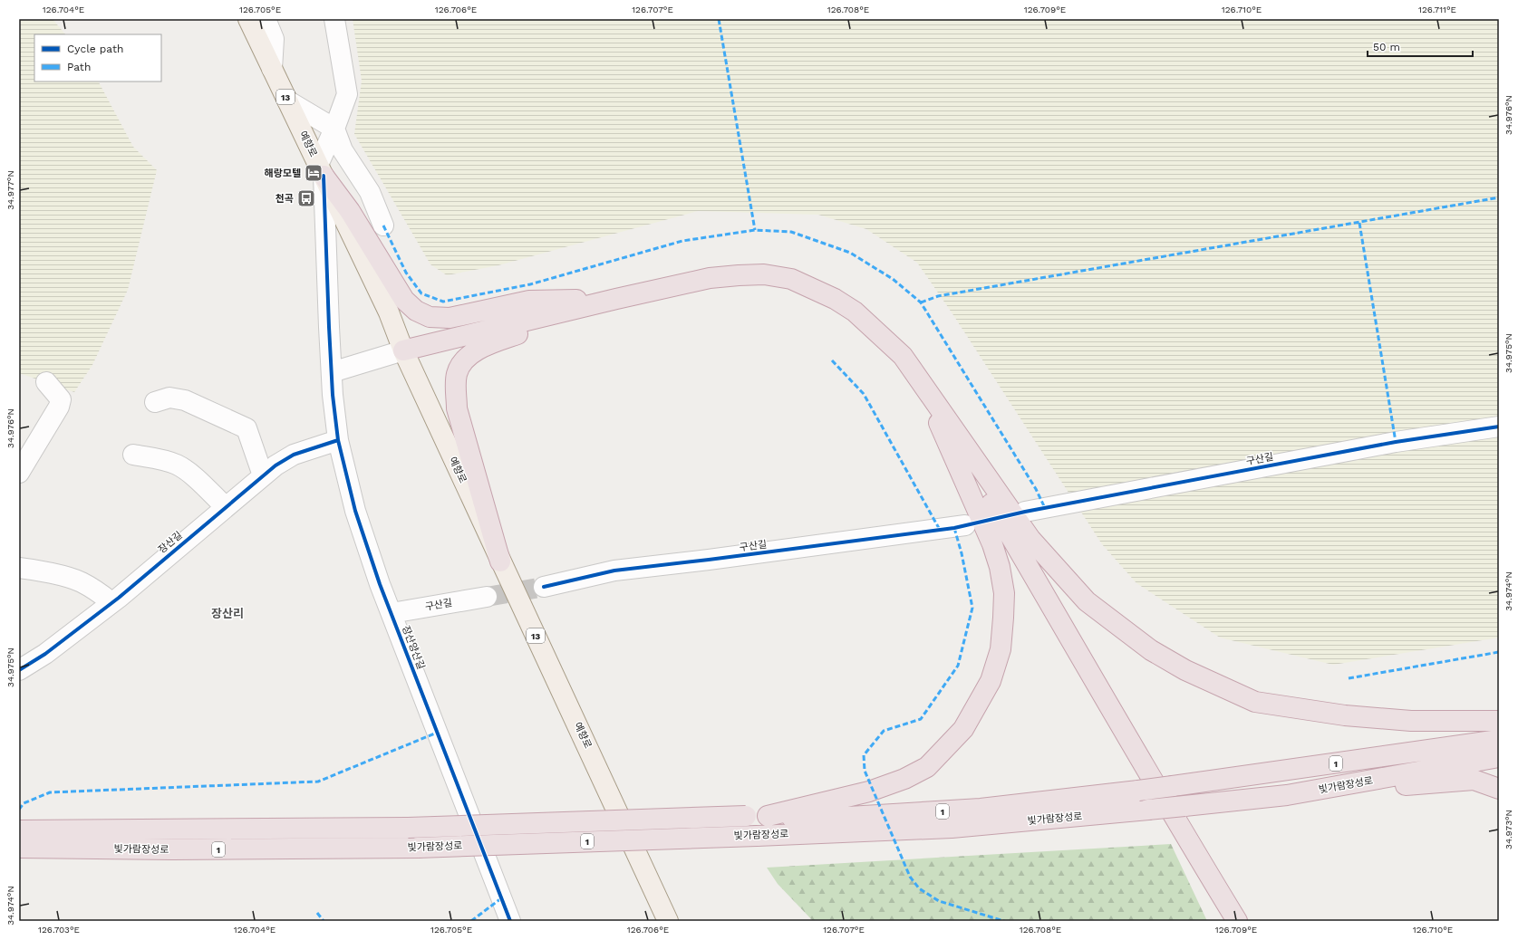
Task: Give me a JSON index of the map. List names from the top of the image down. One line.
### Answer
{"streets":{"highway":["1","빛가람장성로"],"main road":["13","예향로"],"street":["구산길","장산길","장산양산길"]},"crossings":[["예향로","장산양산길"],["구산길","장산양산길"],["장산길","장산양산길"]],"districts":["장산리"],"places":{"hotel":["해랑모텔"],"bus stop":["천곡"]},"legend":["Cycle path","Path"],"scale_bar":"50 m","coordinates":["126.704°E","126.705°E","126.706°E","126.707°E","126.708°E","126.709°E","126.710°E","126.711°E","34.976°N","34.977°N","34.975°N","34.974°N","34.973°N","126.703°E"]}
